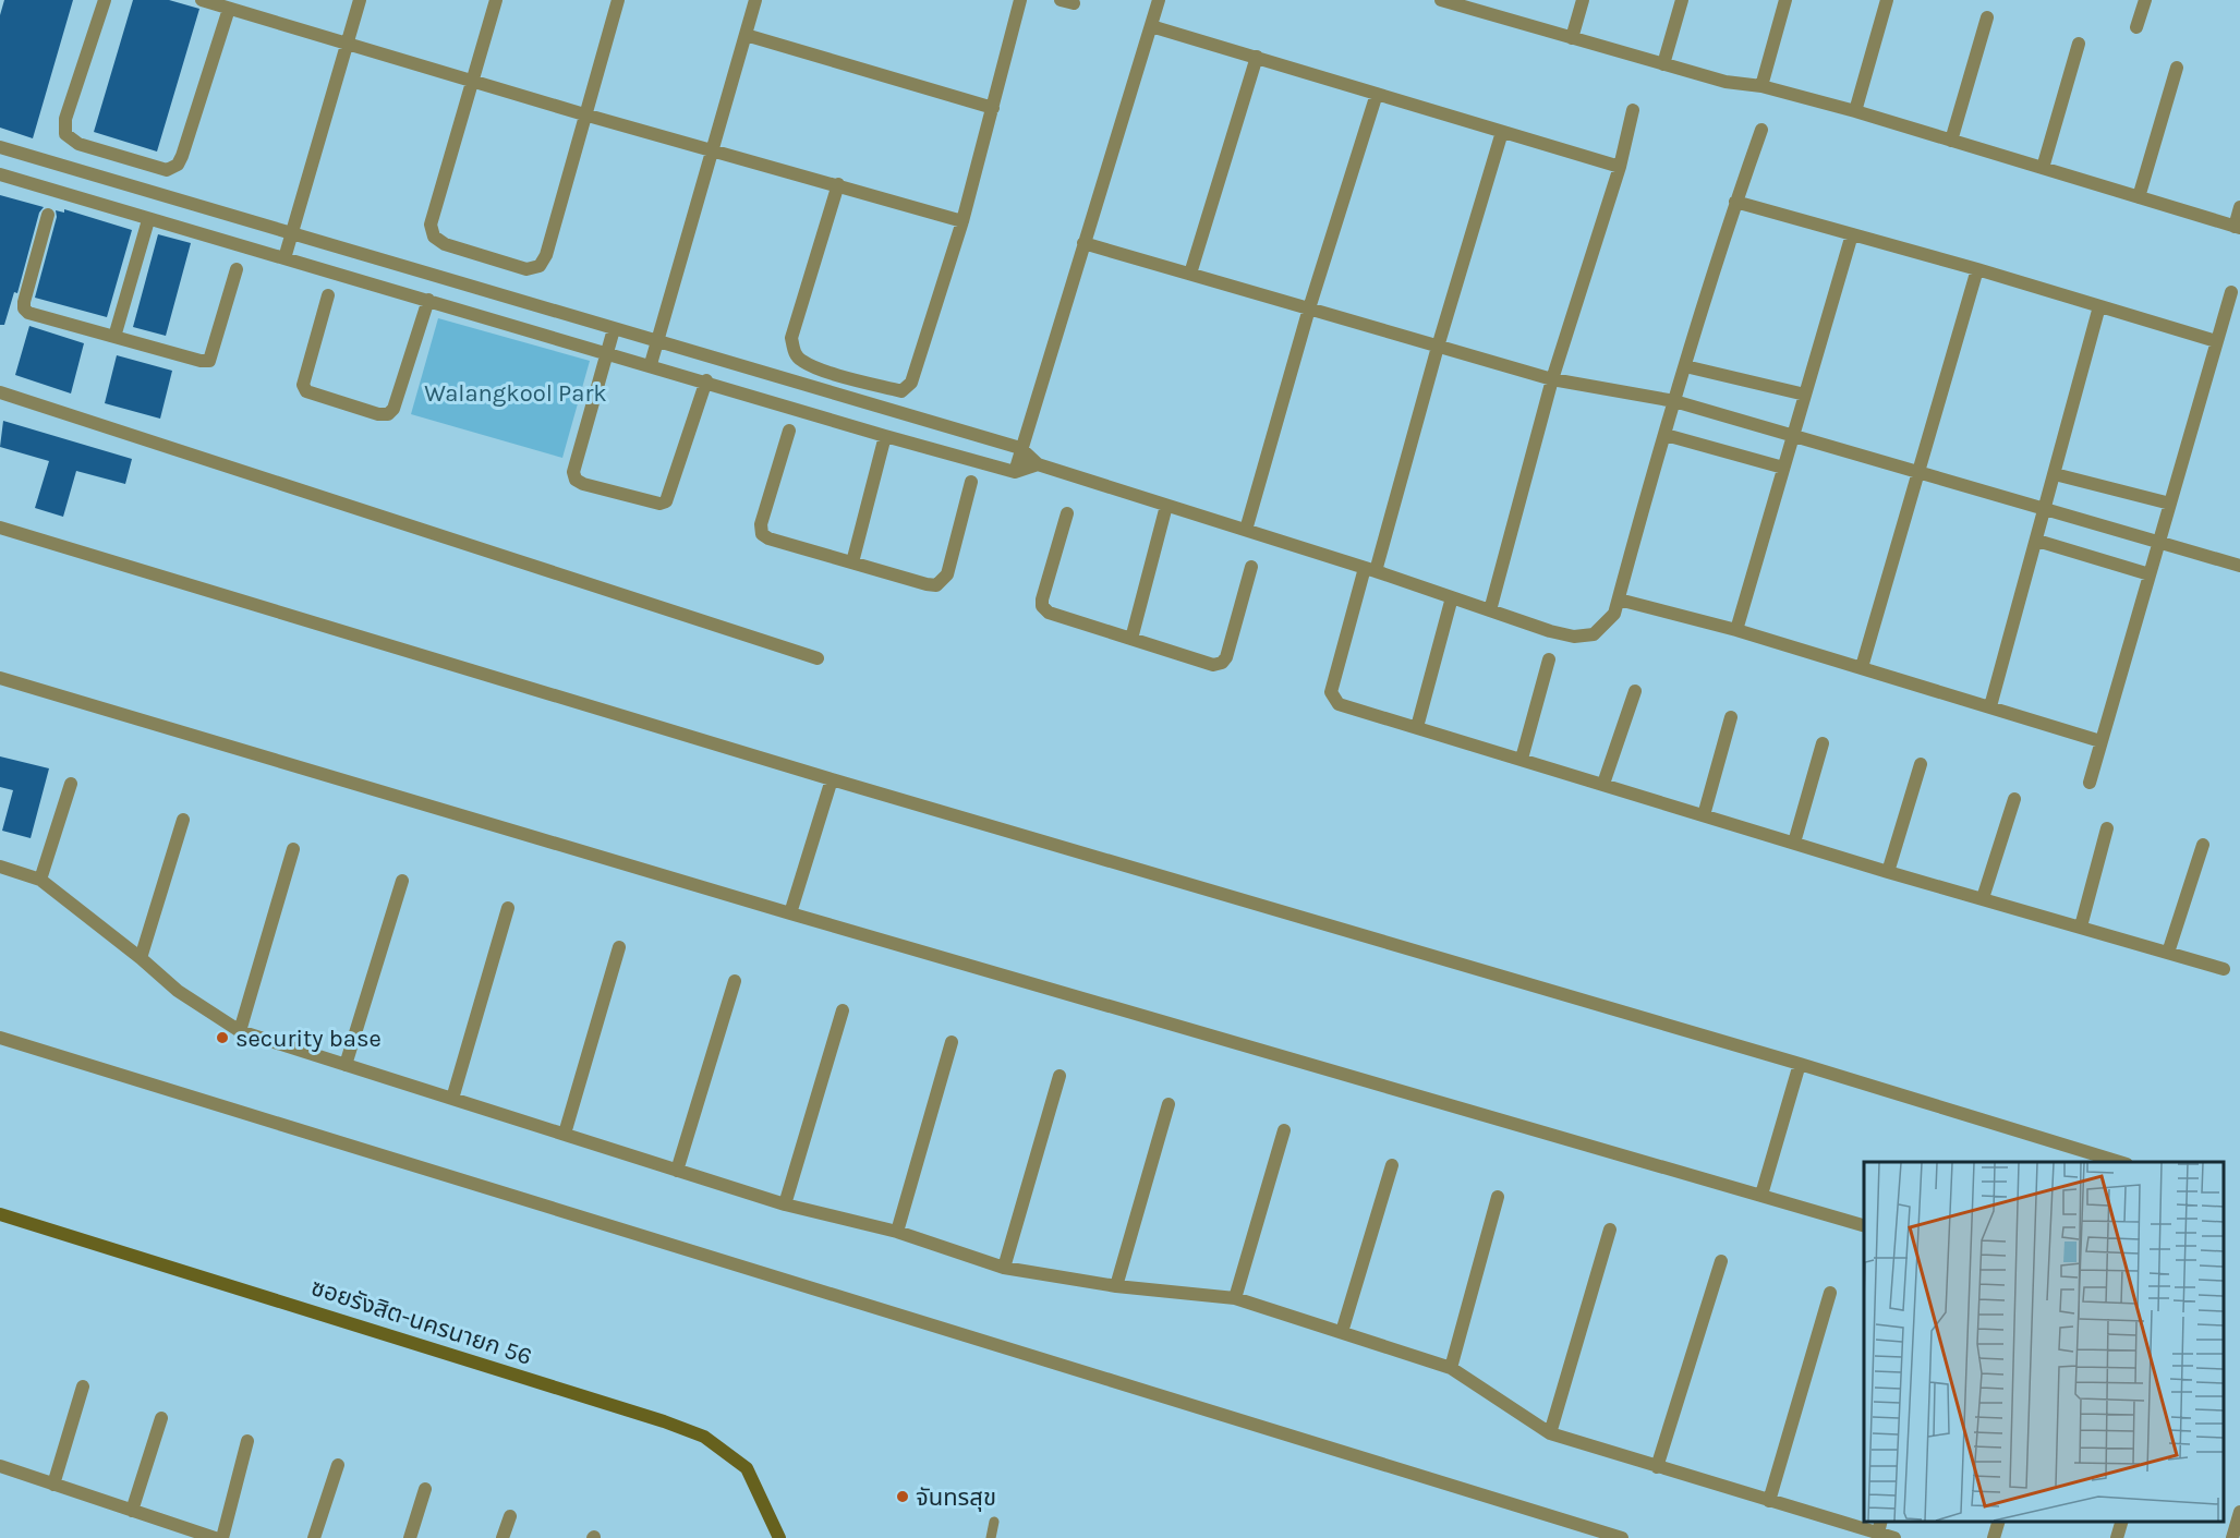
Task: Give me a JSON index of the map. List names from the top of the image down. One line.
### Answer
{"streets":{"street":["ซอยรังสิต-นครนายก 56"]},"parks":["Walangkool Park"],"places":["security base","จันทรสุข"]}
